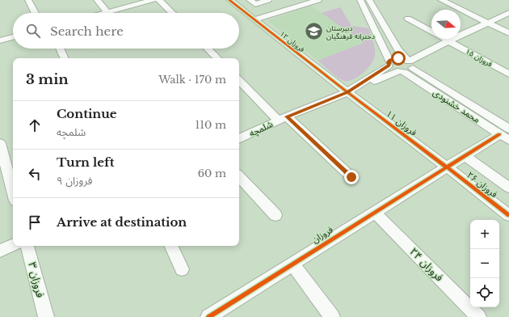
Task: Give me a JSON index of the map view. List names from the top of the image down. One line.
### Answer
{"streets":{"street":["فروزان ۱۲","فروزان ۱۵","محمد خشنودی","فروزان ۱۱","شلمچه","فروزان ۲۶","فروزان","فروزان ۲۴","فروزان ۳"]},"crossings":[["فروزان ۱۲","فروزان ۱۱"],["فروزان ۱۲","شلمچه"],["محمد خشنودی","فروزان"],["فروزان ۱۱","شلمچه"],["فروزان ۱۱","فروزان ۲۶"],["فروزان ۱۱","فروزان"],["فروزان ۲۶","فروزان"],["فروزان","فروزان ۲۴"]],"places":{"school or university":["دبیرستان دخترانه فرهنگیان"]},"north":"right","page":{"search":"Search here","heading":["3 min","Walk · 170 m"],"list":[["Continue","شلمچه","110 m"],["Turn left","فروزان ۹","60 m"],"Arrive at destination"],"map_buttons":["+","−"]}}
